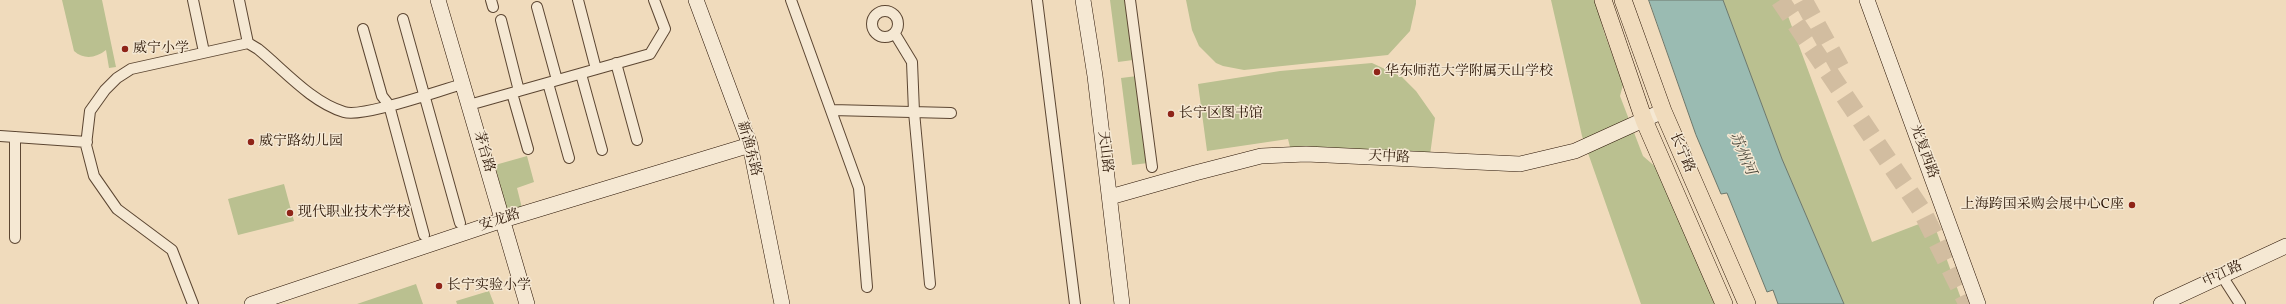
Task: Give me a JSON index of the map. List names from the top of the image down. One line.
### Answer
{"streets":{"main road":["长宁路"],"street":["新渔东路","茅台路","天山路","光复西路","天中路","安龙路","中江路"]},"crossings":[["新渔东路","安龙路"],["茅台路","安龙路"],["天山路","天中路"],["长宁路","天中路"]],"water":["苏州河"],"places":["威宁小学","华东师范大学附属天山学校","长宁区图书馆","威宁路幼儿园","上海跨国采购会展中心C座","现代职业技术学校","长宁实验小学"]}
